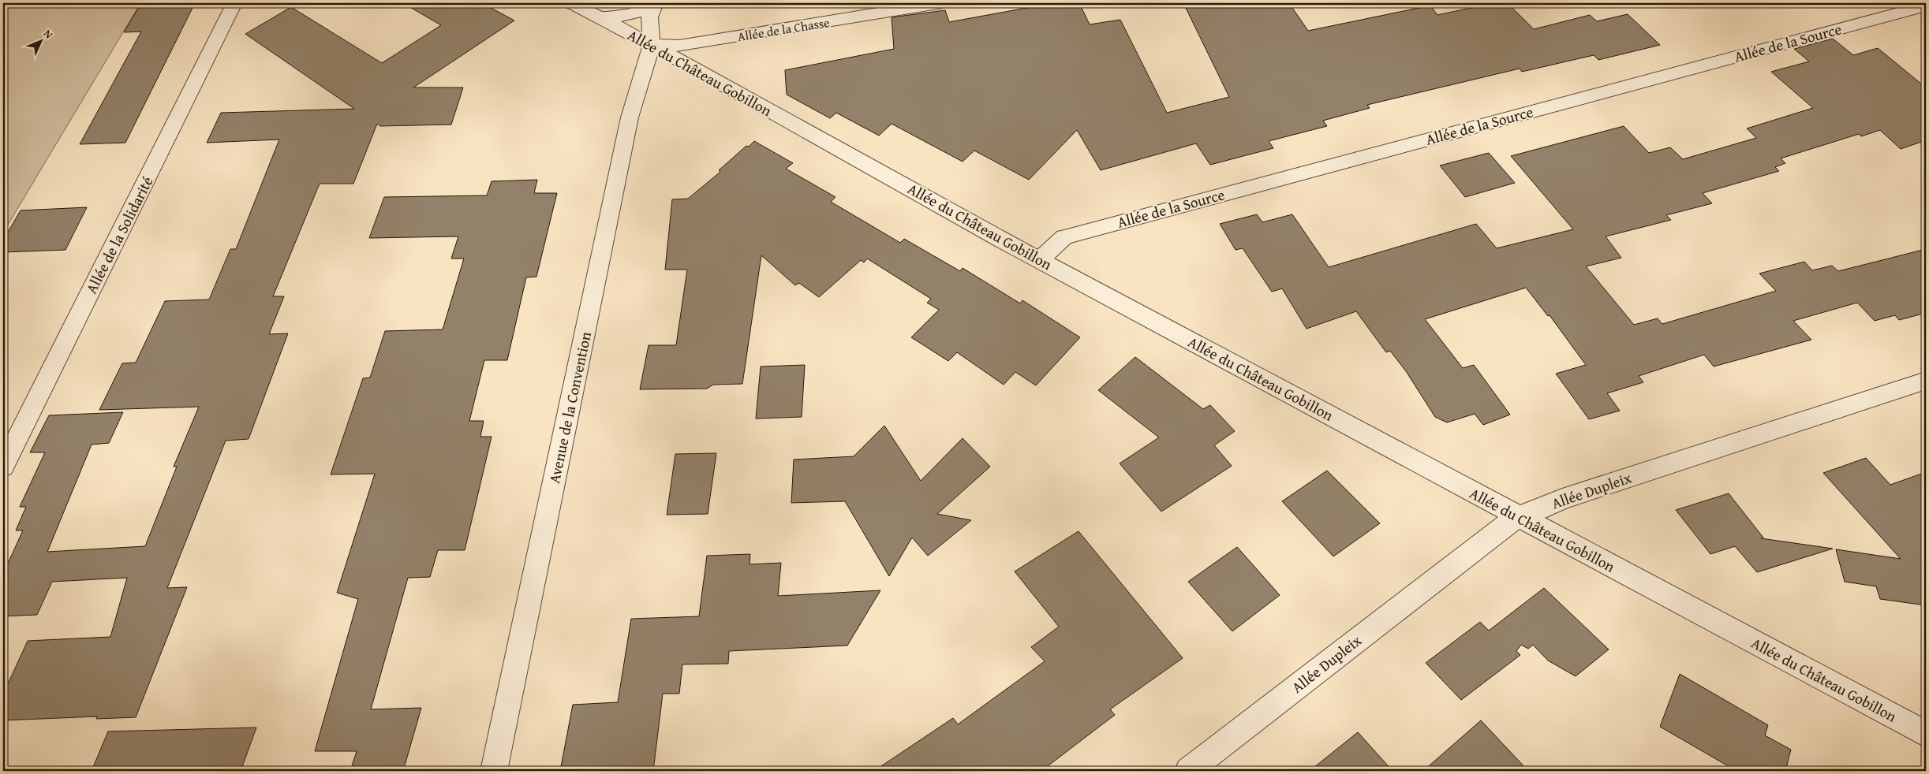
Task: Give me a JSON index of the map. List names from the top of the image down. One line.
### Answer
{"streets":{"street":["Allée de la Chasse","Allée de la Source","Allée du Château Gobillon","Allée de la Solidarité","Avenue de la Convention","Allée Dupleix"]},"crossings":[["Allée de la Chasse","Allée du Château Gobillon"],["Allée de la Chasse","Avenue de la Convention"],["Allée de la Source","Allée du Château Gobillon"],["Allée du Château Gobillon","Avenue de la Convention"],["Allée du Château Gobillon","Allée Dupleix"]],"north":"top right"}
